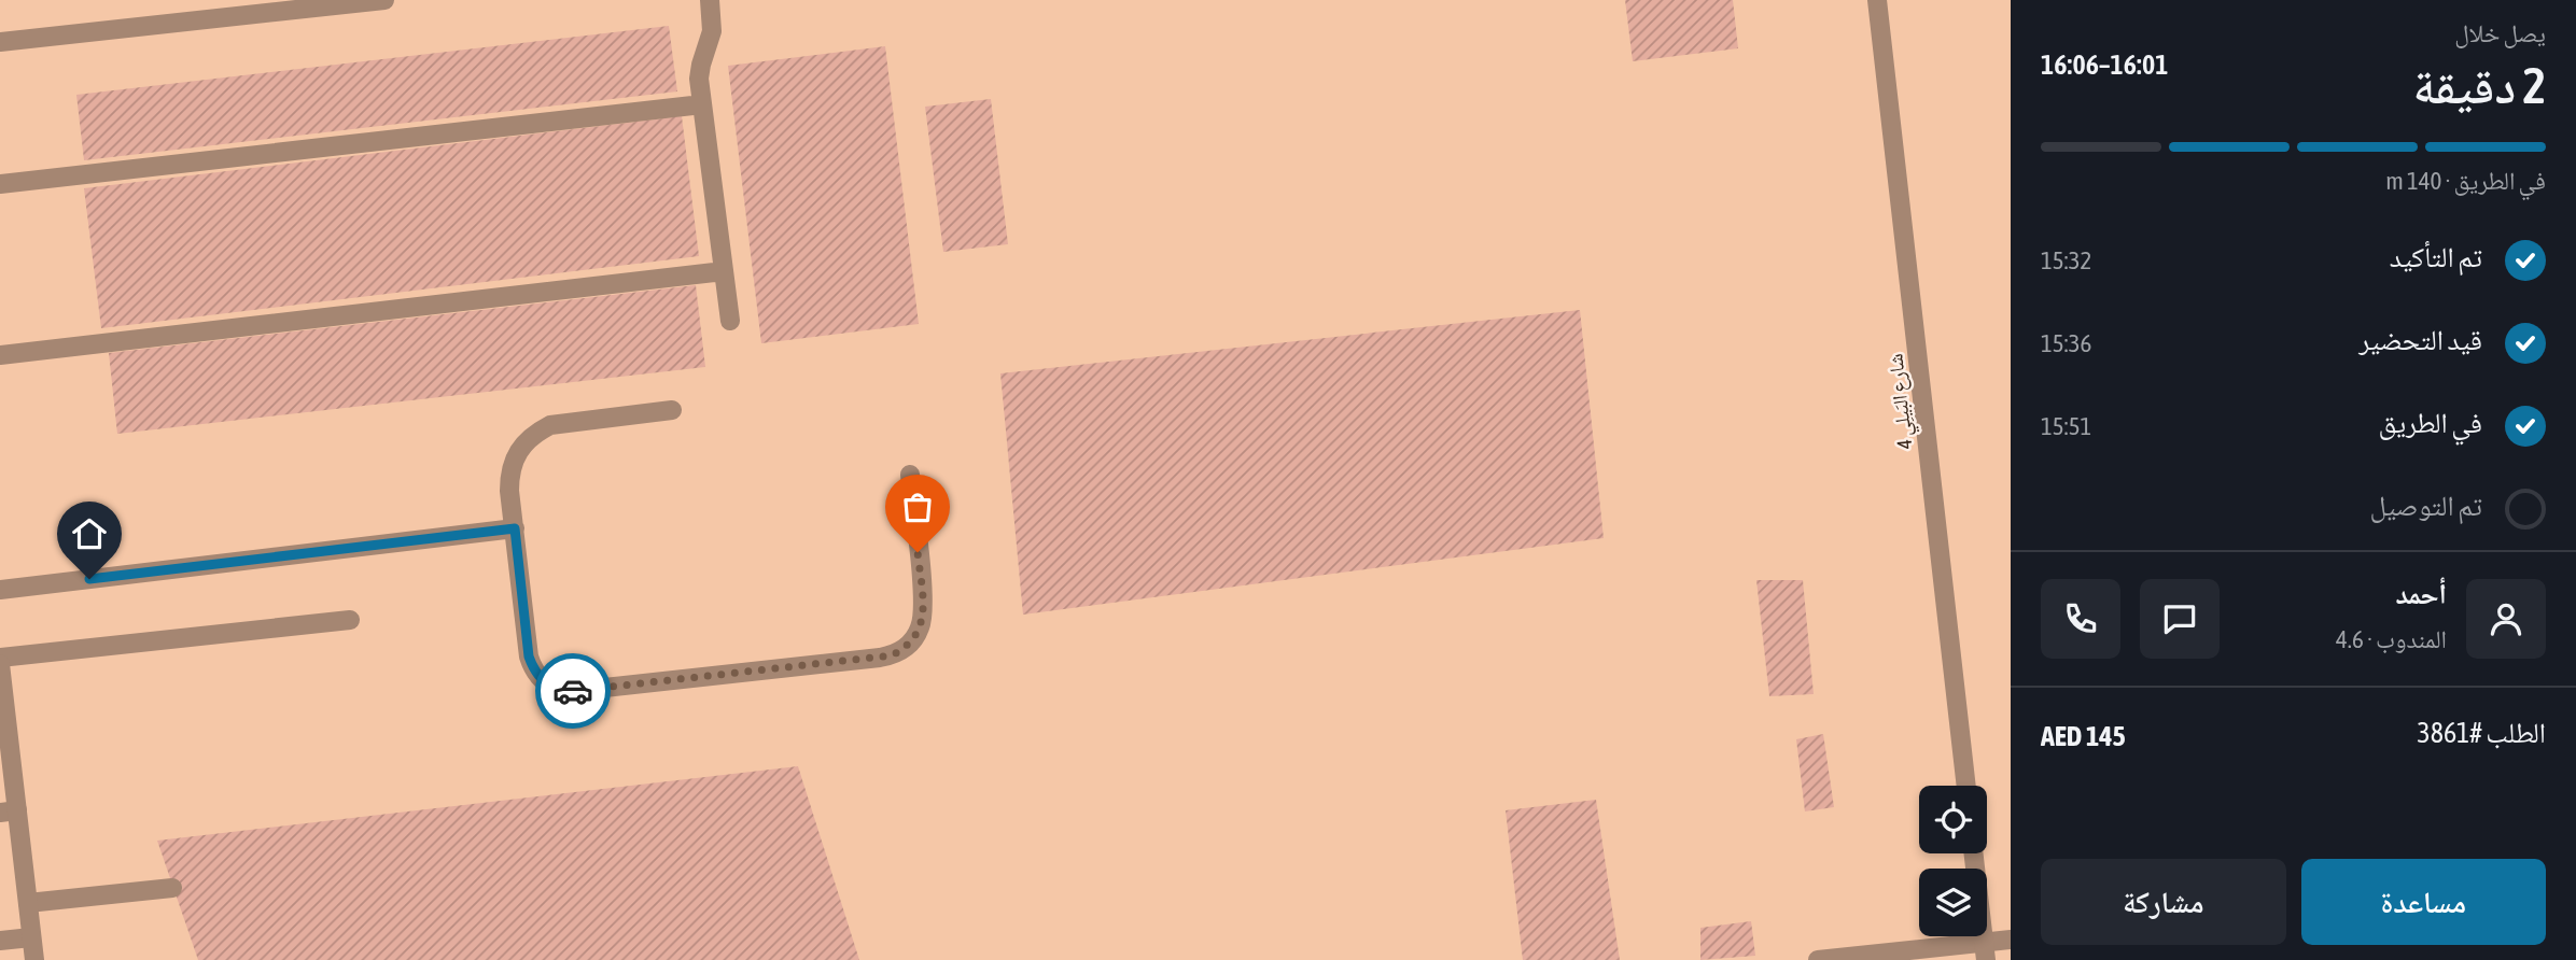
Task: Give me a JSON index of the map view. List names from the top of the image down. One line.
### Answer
{"streets":{"street":["شارع البَيلِي 4"]},"page":{"heading":["2 دقيقة","يصل خلال","16:01–16:06"],"panel":["أحمد","المندوب · 4.6","الطلب #3861","AED 145"],"bar":"في الطريق · 140 m","list":[["تم التأكيد","15:32"],["قيد التحضير","15:36"],["في الطريق","15:51"],"تم التوصيل"],"buttons":["مساعدة","مشاركة"]}}
